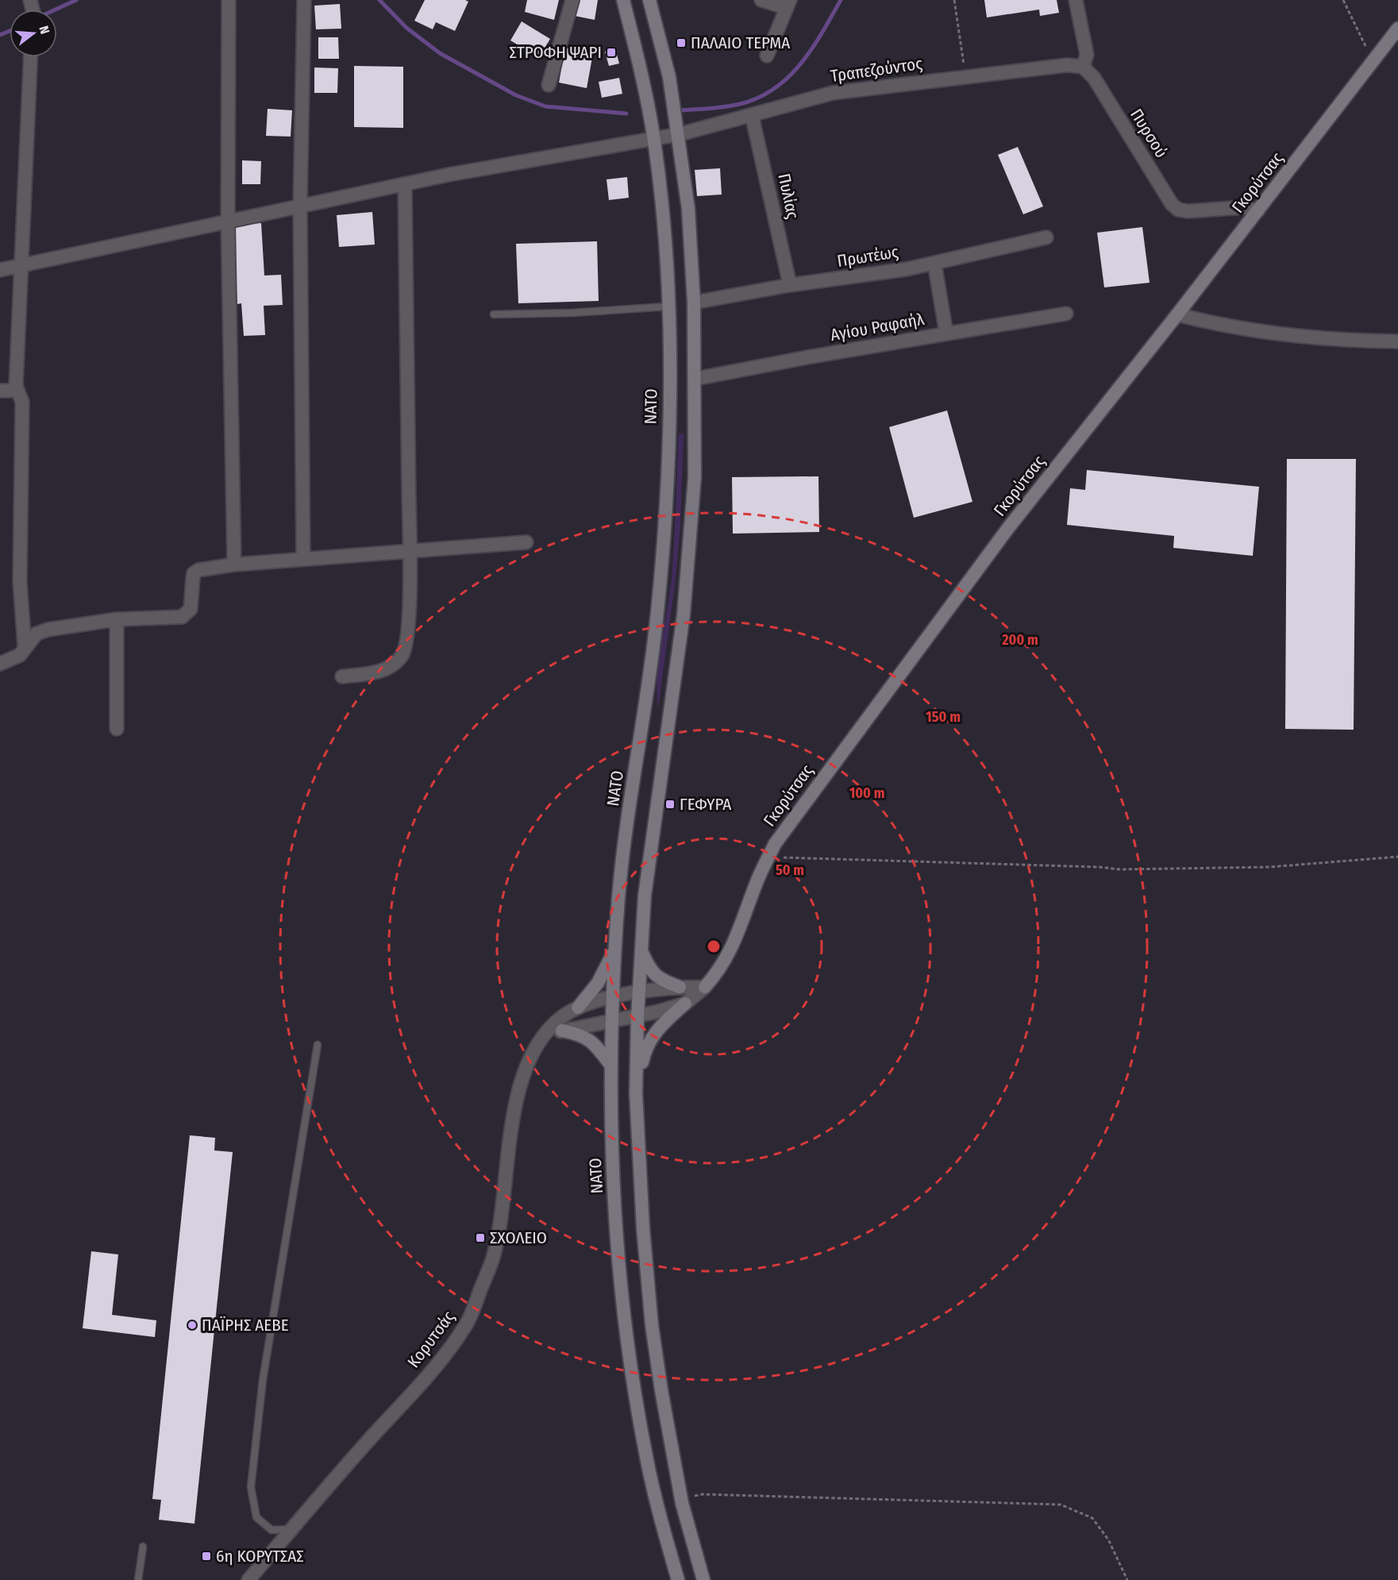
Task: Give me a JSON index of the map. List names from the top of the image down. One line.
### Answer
{"streets":{"main road":["Γκορύτσας","ΝΑΤΟ"],"street":["Τραπεζούντος","Πυρσού","Πυλίας","Πρωτέως","Αγίου Ραφαήλ","Κορυτσάς"]},"crossings":[["Τραπεζούντος","Πυρσού"],["Τραπεζούντος","Πυλίας"],["Τραπεζούντος","ΝΑΤΟ"],["Πυρσού","Γκορύτσας"],["Γκορύτσας","Κορυτσάς"],["Πυλίας","Πρωτέως"],["ΝΑΤΟ","Κορυτσάς"]],"places":{"transit":["ΠΑΛΑΙΟ ΤΕΡΜΑ","ΣΤΡΟΦΗ ΨΑΡΙ","ΓΕΦΥΡΑ","ΣΧΟΛΕΙΟ","6η ΚΟΡΥΤΣΑΣ"],"other":["ΠΑΪΡΗΣ ΑΕΒΕ"]},"north":"right","rings":["200 m","150 m","100 m","50 m"]}
